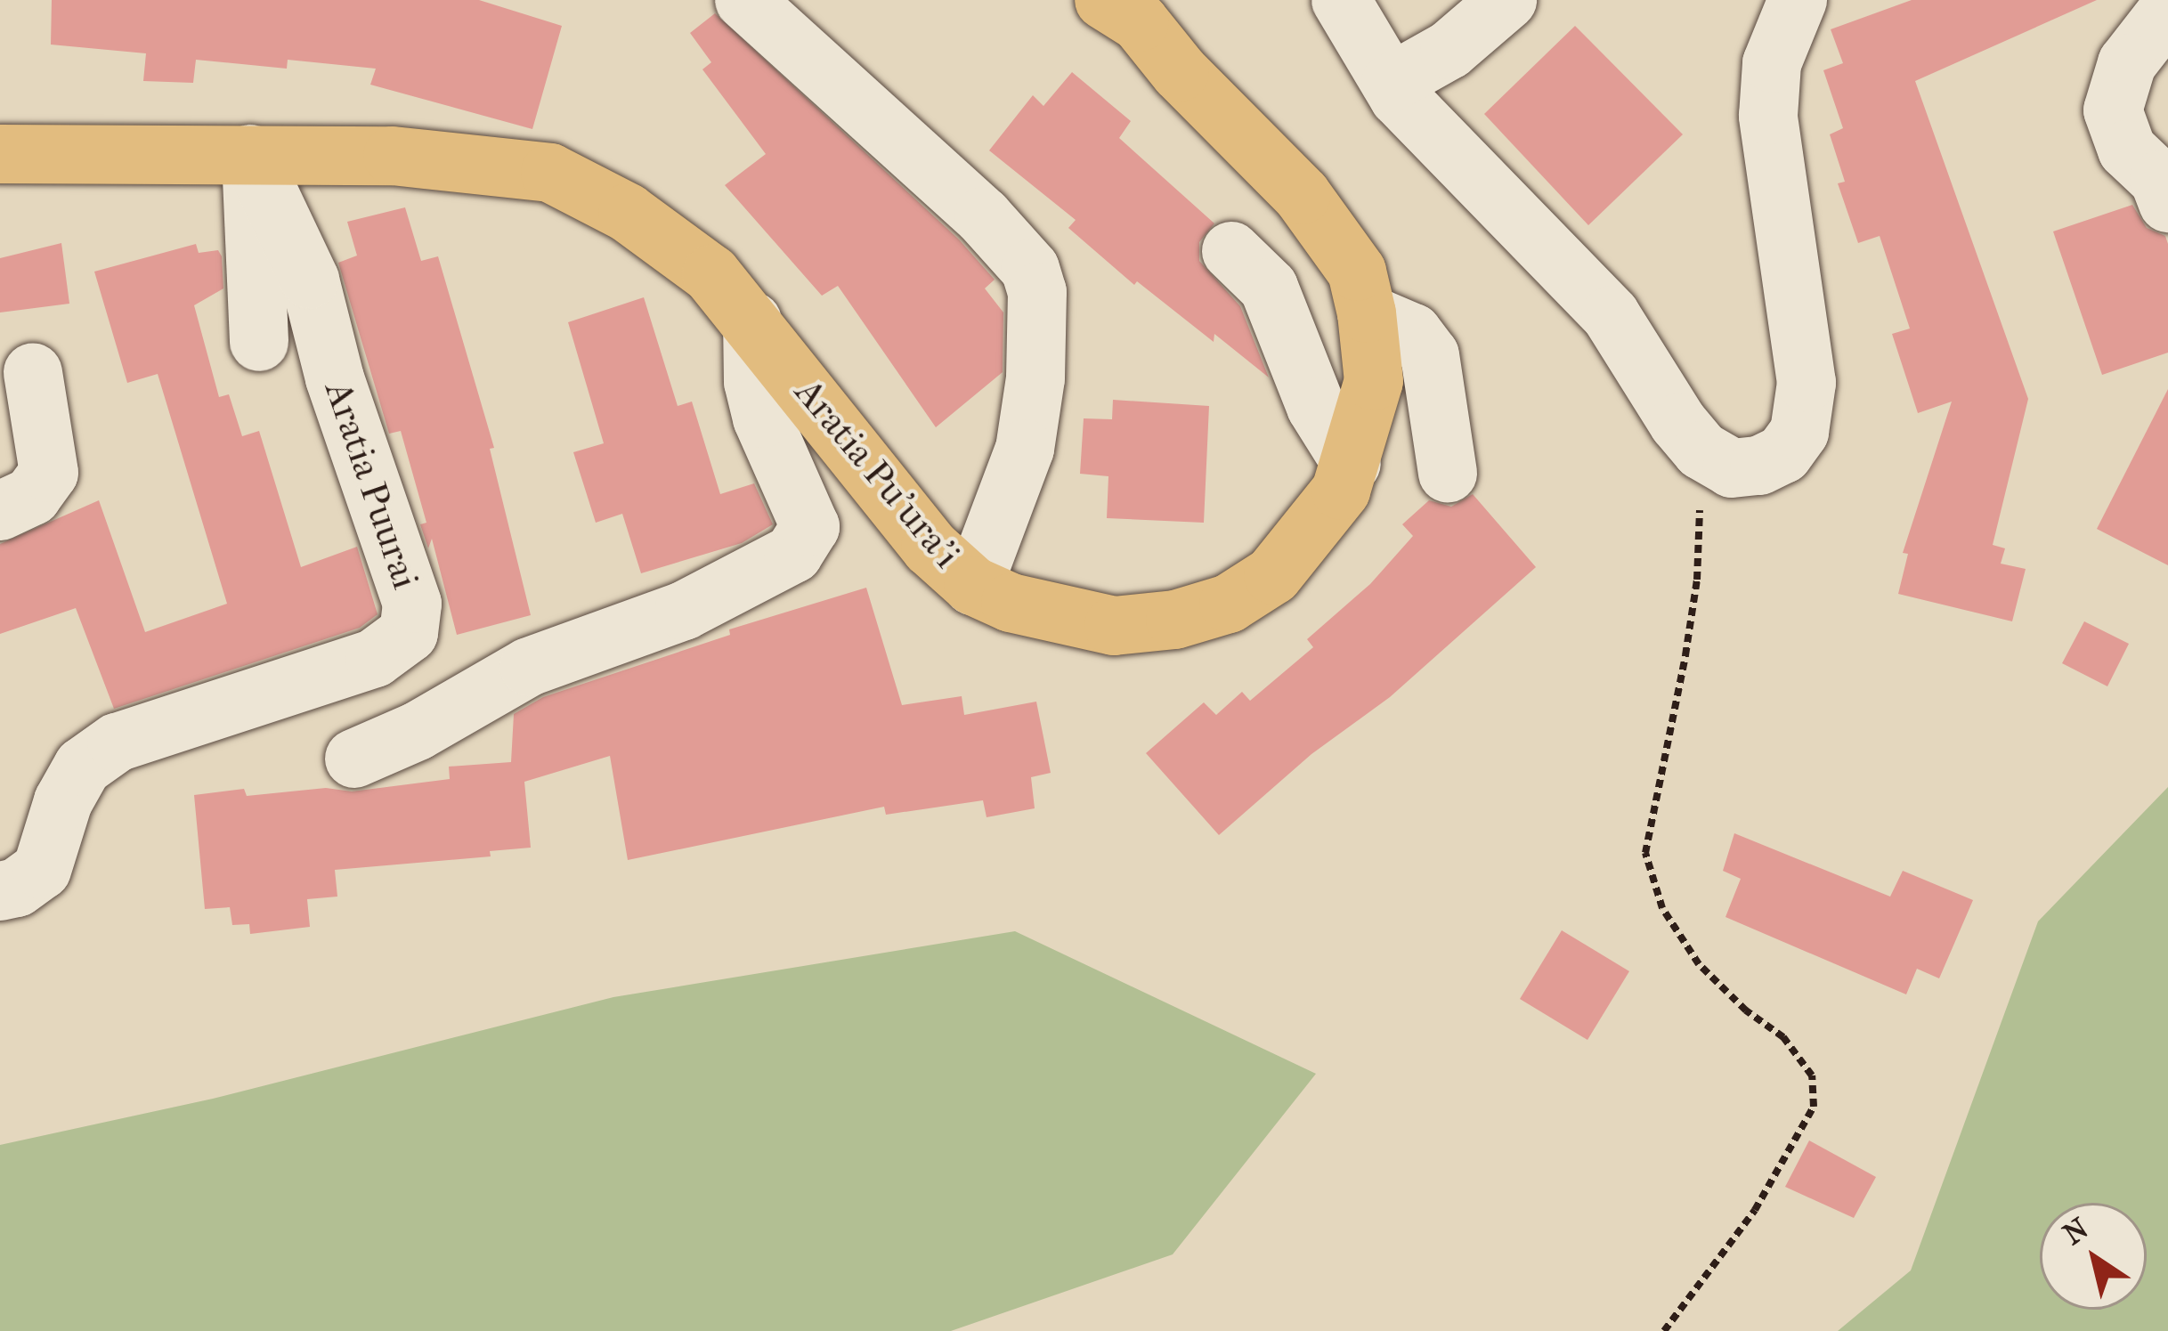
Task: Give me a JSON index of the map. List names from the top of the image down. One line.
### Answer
{"streets":{"main road":["Aratia Pu'ura'i"],"street":["Aratia Puurai"]},"crossings":[["Aratia Pu'ura'i","Aratia Puurai"]],"north":"top left"}
